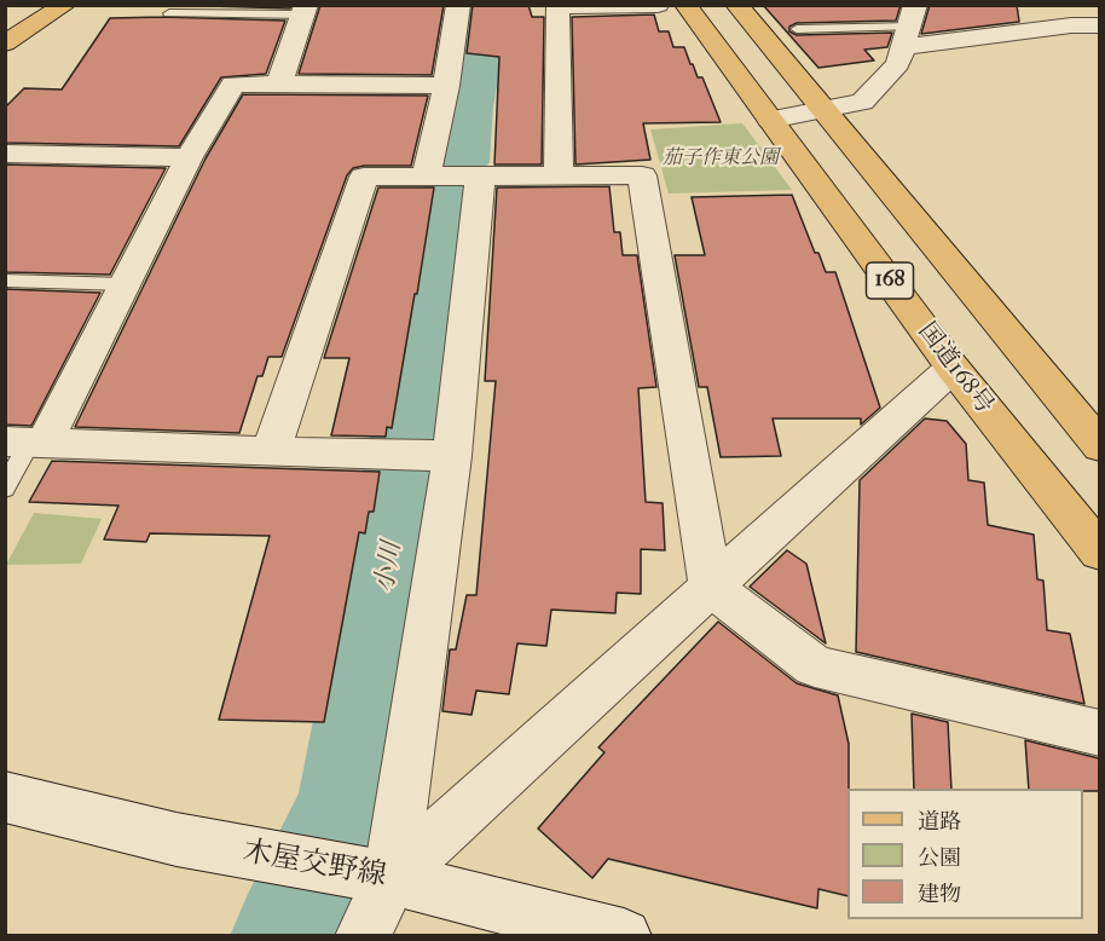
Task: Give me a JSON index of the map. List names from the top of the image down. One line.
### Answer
{"streets":{"main road":["168","国道168号"],"street":["木屋交野線"]},"water":["小川"],"parks":["茄子作東公園"],"legend":["道路","公園","建物"]}
